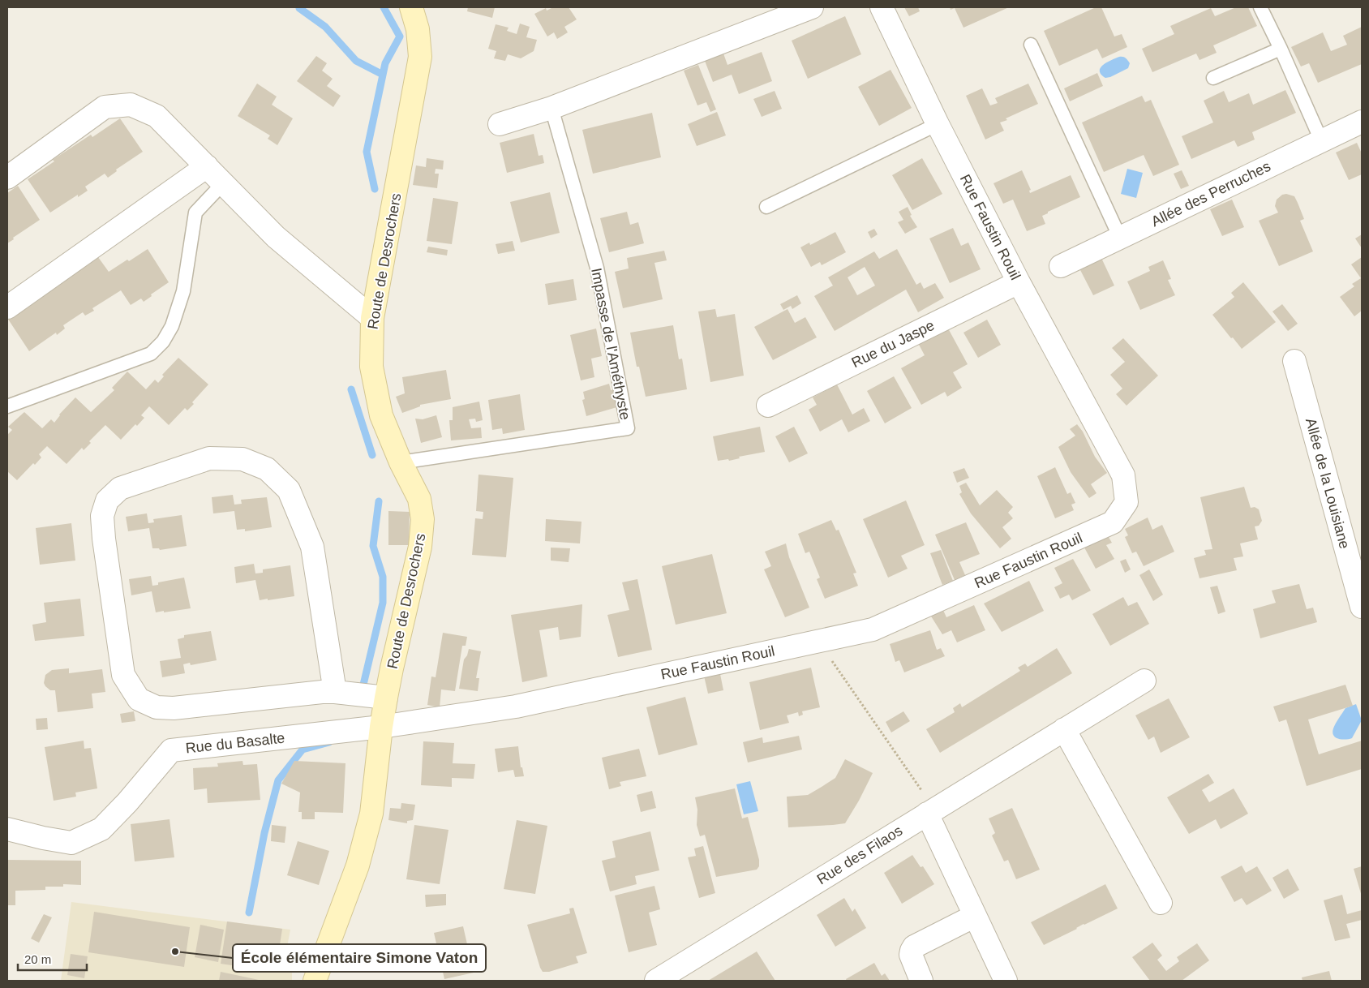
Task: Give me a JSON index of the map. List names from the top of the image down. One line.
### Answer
{"streets":{"street":["Allée des Perruches","Rue Faustin Rouil","Route de Desrochers","Rue du Jaspe","Allée de la Louisiane","Rue du Basalte","Rue des Filaos"],"lane":["Impasse de l'Améthyste"]},"crossings":[["Rue Faustin Rouil","Route de Desrochers"],["Rue Faustin Rouil","Rue du Jaspe"],["Rue Faustin Rouil","Rue du Basalte"],["Route de Desrochers","Impasse de l'Améthyste"],["Route de Desrochers","Rue du Basalte"]],"places":["École élémentaire Simone Vaton"],"scale_bar":"20 m"}
